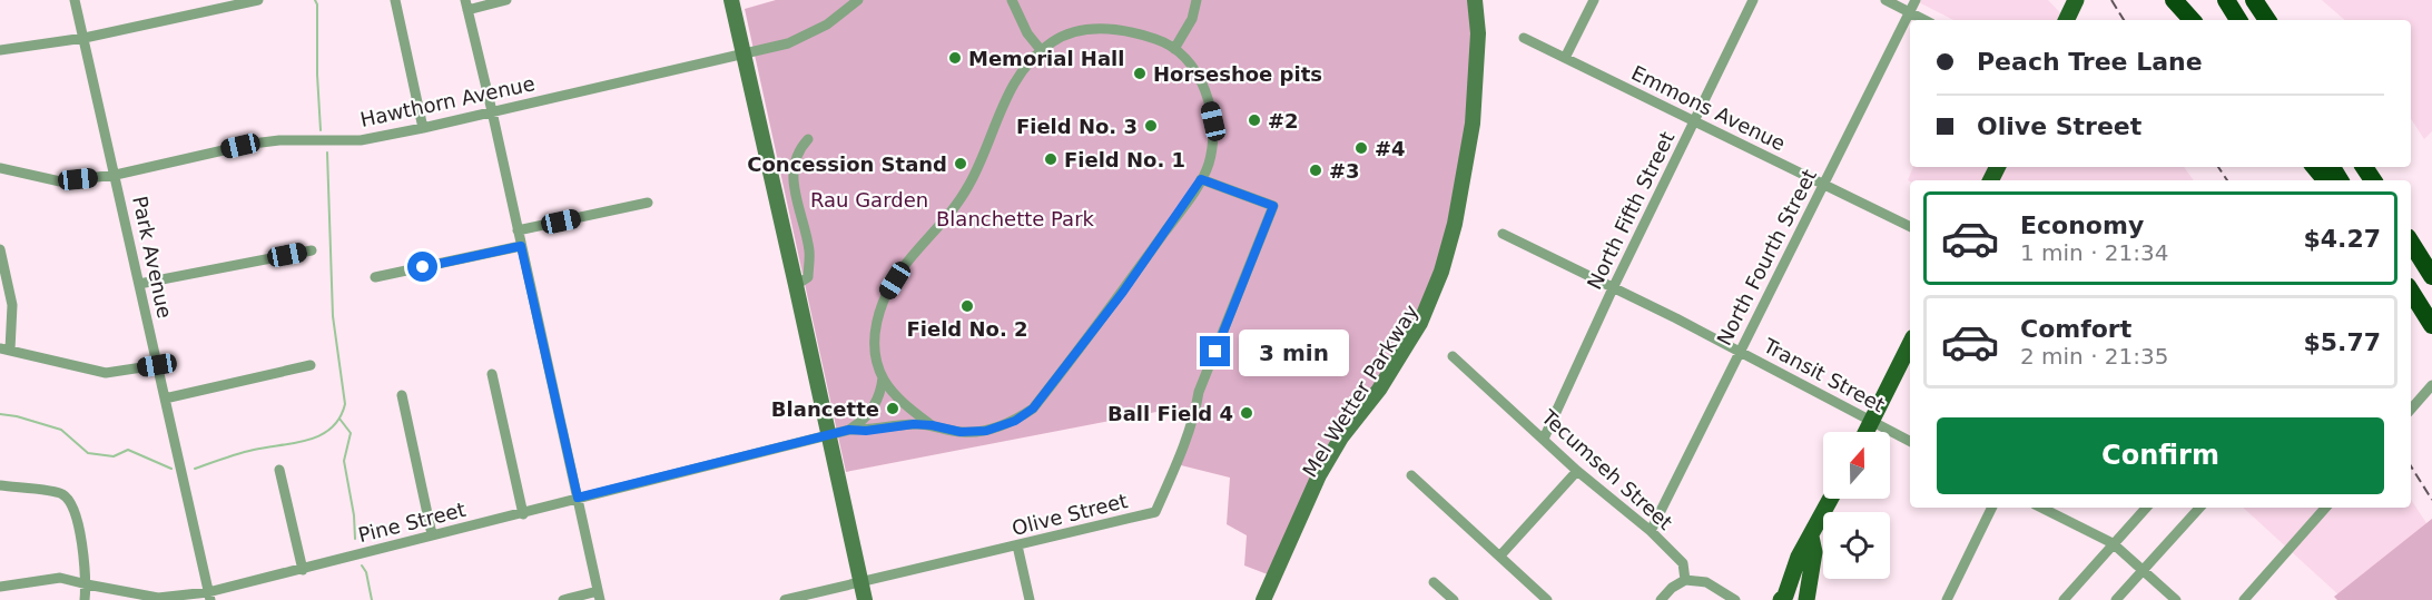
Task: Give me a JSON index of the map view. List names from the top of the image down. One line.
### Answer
{"streets":{"main road":["Mel Wetter Parkway"],"street":["Hawthorn Avenue","Emmons Avenue","North Fifth Street","Park Avenue","North Fourth Street","Transit Street","Tecumseh Street","Olive Street","Pine Street"]},"crossings":[["Hawthorn Avenue","Park Avenue"],["Emmons Avenue","North Fifth Street"],["Emmons Avenue","North Fourth Street"],["North Fifth Street","Transit Street"],["North Fifth Street","Tecumseh Street"],["Park Avenue","Pine Street"],["North Fourth Street","Transit Street"],["North Fourth Street","Tecumseh Street"]],"parks":["Rau Garden","Blanchette Park"],"places":["Memorial Hall","Horseshoe pits","#2","Field No. 3","#4","Field No. 1","Concession Stand","#3","Field No. 2","Blancette","Ball Field 4"],"north":"top","page":{"banner":["Peach Tree Lane","Olive Street"],"list":[{"name":"Economy","note":"1 min · 21:34","value":"$4.27"},{"name":"Comfort","note":"2 min · 21:35","value":"$5.77"}],"bubble":"3 min","buttons":"Confirm"}}
